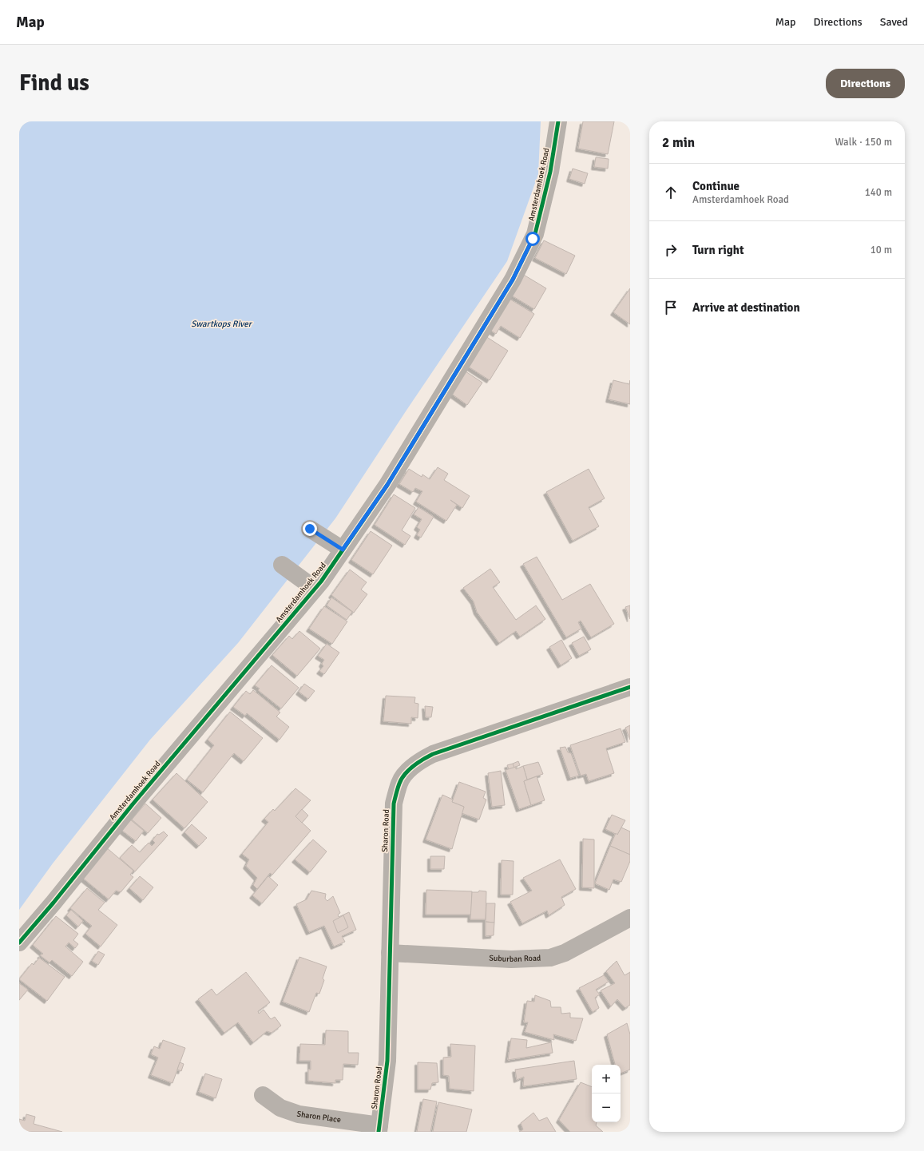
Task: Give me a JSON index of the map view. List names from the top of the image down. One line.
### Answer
{"streets":{"street":["Amsterdamhoek Road","Sharon Road","Suburban Road","Sharon Place"]},"crossings":[["Sharon Road","Suburban Road"],["Sharon Road","Sharon Place"]],"water":["Swartkops River"],"page":{"header":"Map","nav":["Map","Directions","Saved"],"buttons":"Directions","title":"Find us","heading":["2 min","Walk · 150 m"],"list":[["Continue","Amsterdamhoek Road","140 m"],["Turn right","10 m"],"Arrive at destination"],"map_buttons":["+","−"]}}
